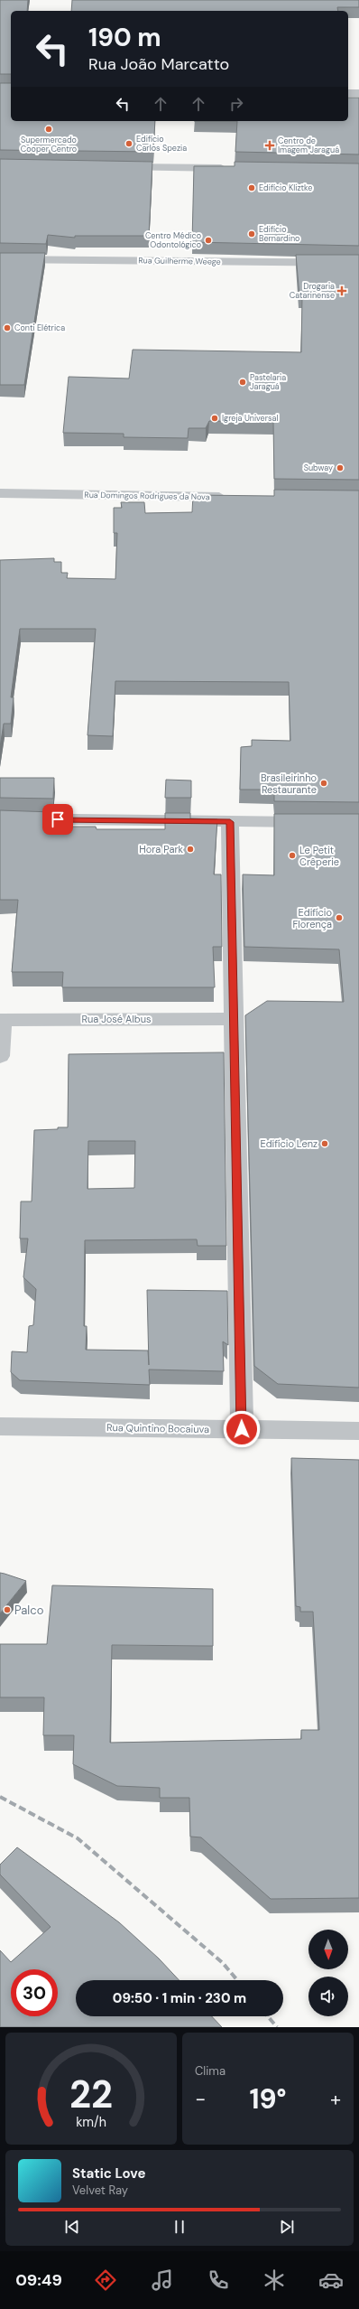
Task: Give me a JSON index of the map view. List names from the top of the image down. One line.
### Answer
{"streets":{"street":["Rua Guilherme Weege","Rua Domingos Rodrigues da Nova","Rua José Albus","Rua Quintino Bocaiuva"]},"places":{"other":["Supermercado Cooper Centro","Edifício Carlos Spezia","Edifício Kliztke","Edifício Bernardino","Centro Médico Odontológico","Conti Elétrica","Pastelaria Jaraguá","Igreja Universal","Subway","Brasileirinho Restaurante","Hora Park","Le Petit Crêperie","Edifício Florença","Edifício Lenz","Palco"],"health":["Centro de Imagem Jaraguá","Drogaria Catarinense"]},"north":"bottom","page":{"turn":["190 m","Rua João Marcatto"],"limit":"30","trip":"09:50 · 1 min · 230 m","tile":"Clima","heat":["−","19°","+"],"song":["Static Love","Velvet Ray"],"tabs":"09:49","gauge":["22","km/h"]}}
